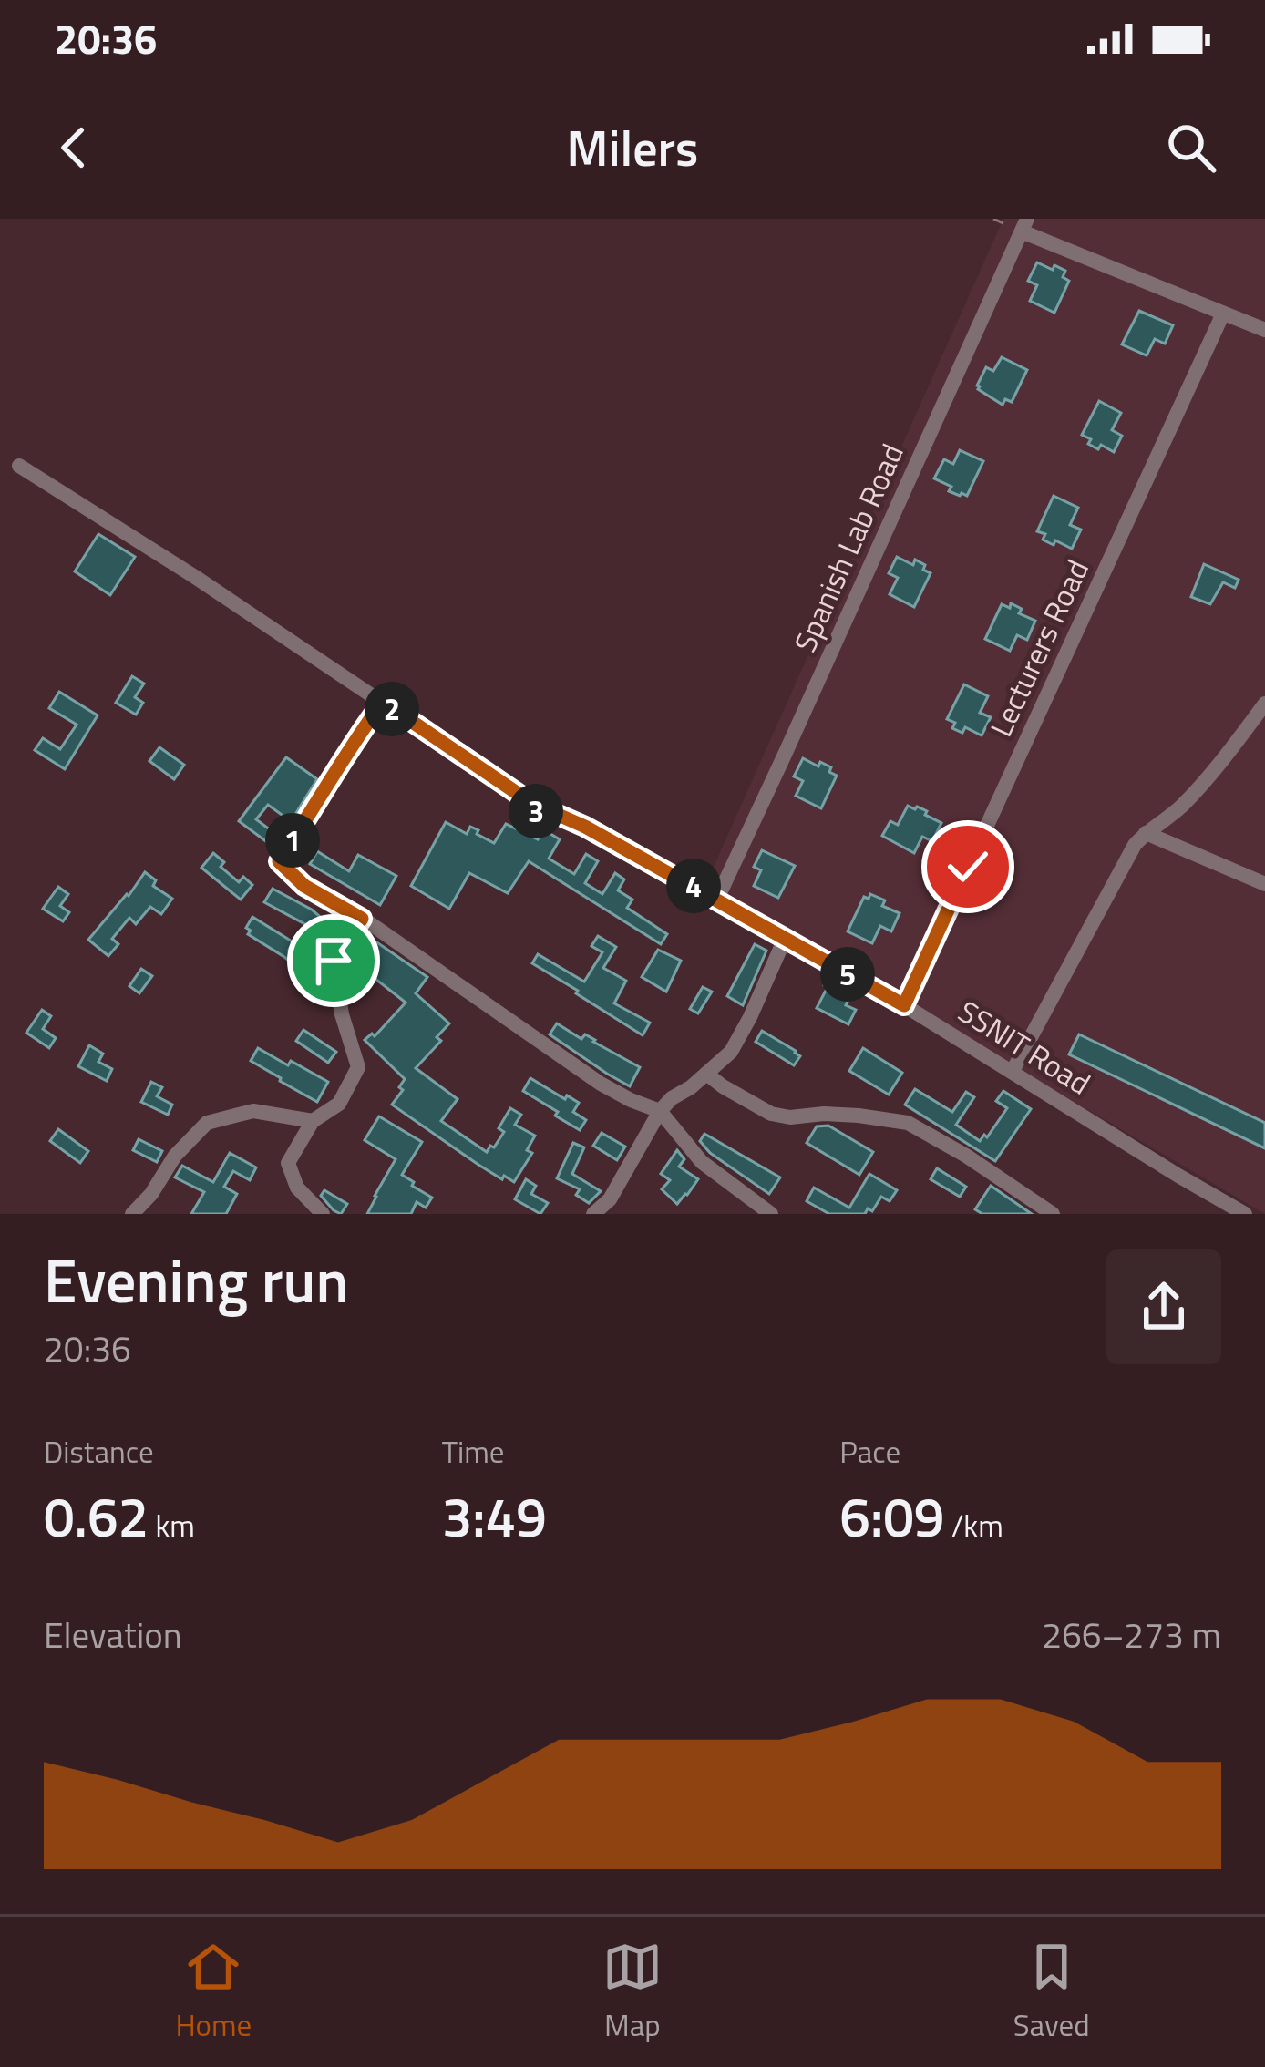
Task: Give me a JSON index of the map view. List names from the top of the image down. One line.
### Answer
{"streets":{"street":["Spanish Lab Road","Lecturers Road","SSNIT Road"]},"crossings":[["Spanish Lab Road","SSNIT Road"],["Lecturers Road","SSNIT Road"]],"page":{"status":"20:36","header":"Milers","pins":["2","3","1","4","5"],"heading":["Evening run","20:36"],"stats":[["Distance","0.62 km"],["Time","3:49"],["Pace","6:09 /km"]],"chart":["Elevation","266–273 m"],"tabs":["Home","Map","Saved"]}}
